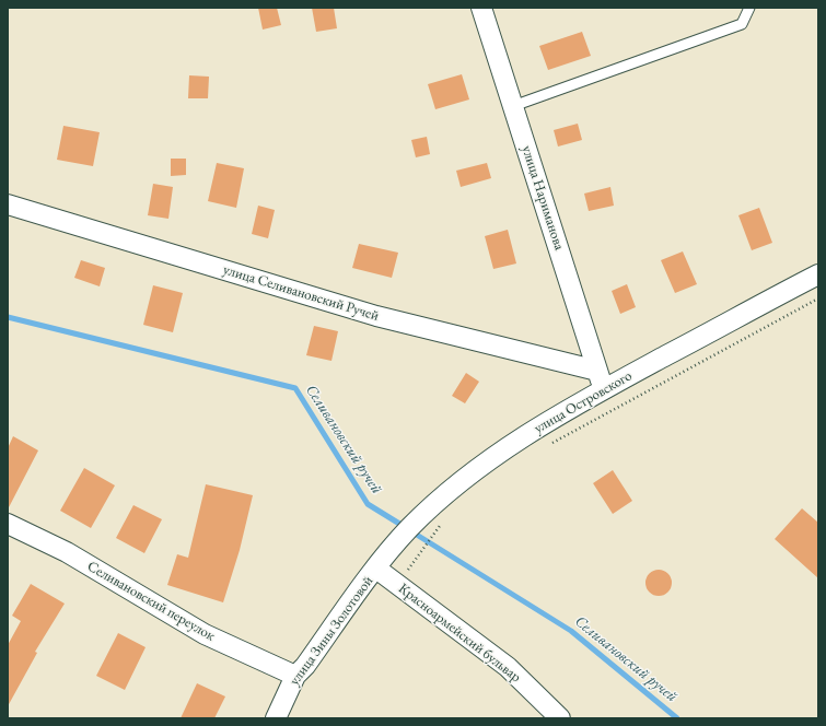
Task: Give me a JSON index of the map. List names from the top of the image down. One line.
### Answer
{"streets":{"street":["улица Нариманова","улица Селивановский Ручей","улица Островского","Селивановский переулок","улица Зины Золотовой","Красноармейский бульвар"]},"crossings":[["улица Нариманова","улица Селивановский Ручей"],["улица Нариманова","улица Островского"],["улица Селивановский Ручей","улица Островского"],["улица Островского","улица Зины Золотовой"],["улица Островского","Красноармейский бульвар"],["Селивановский переулок","улица Зины Золотовой"],["улица Зины Золотовой","Красноармейский бульвар"]],"water":["Селивановский ручей"]}
